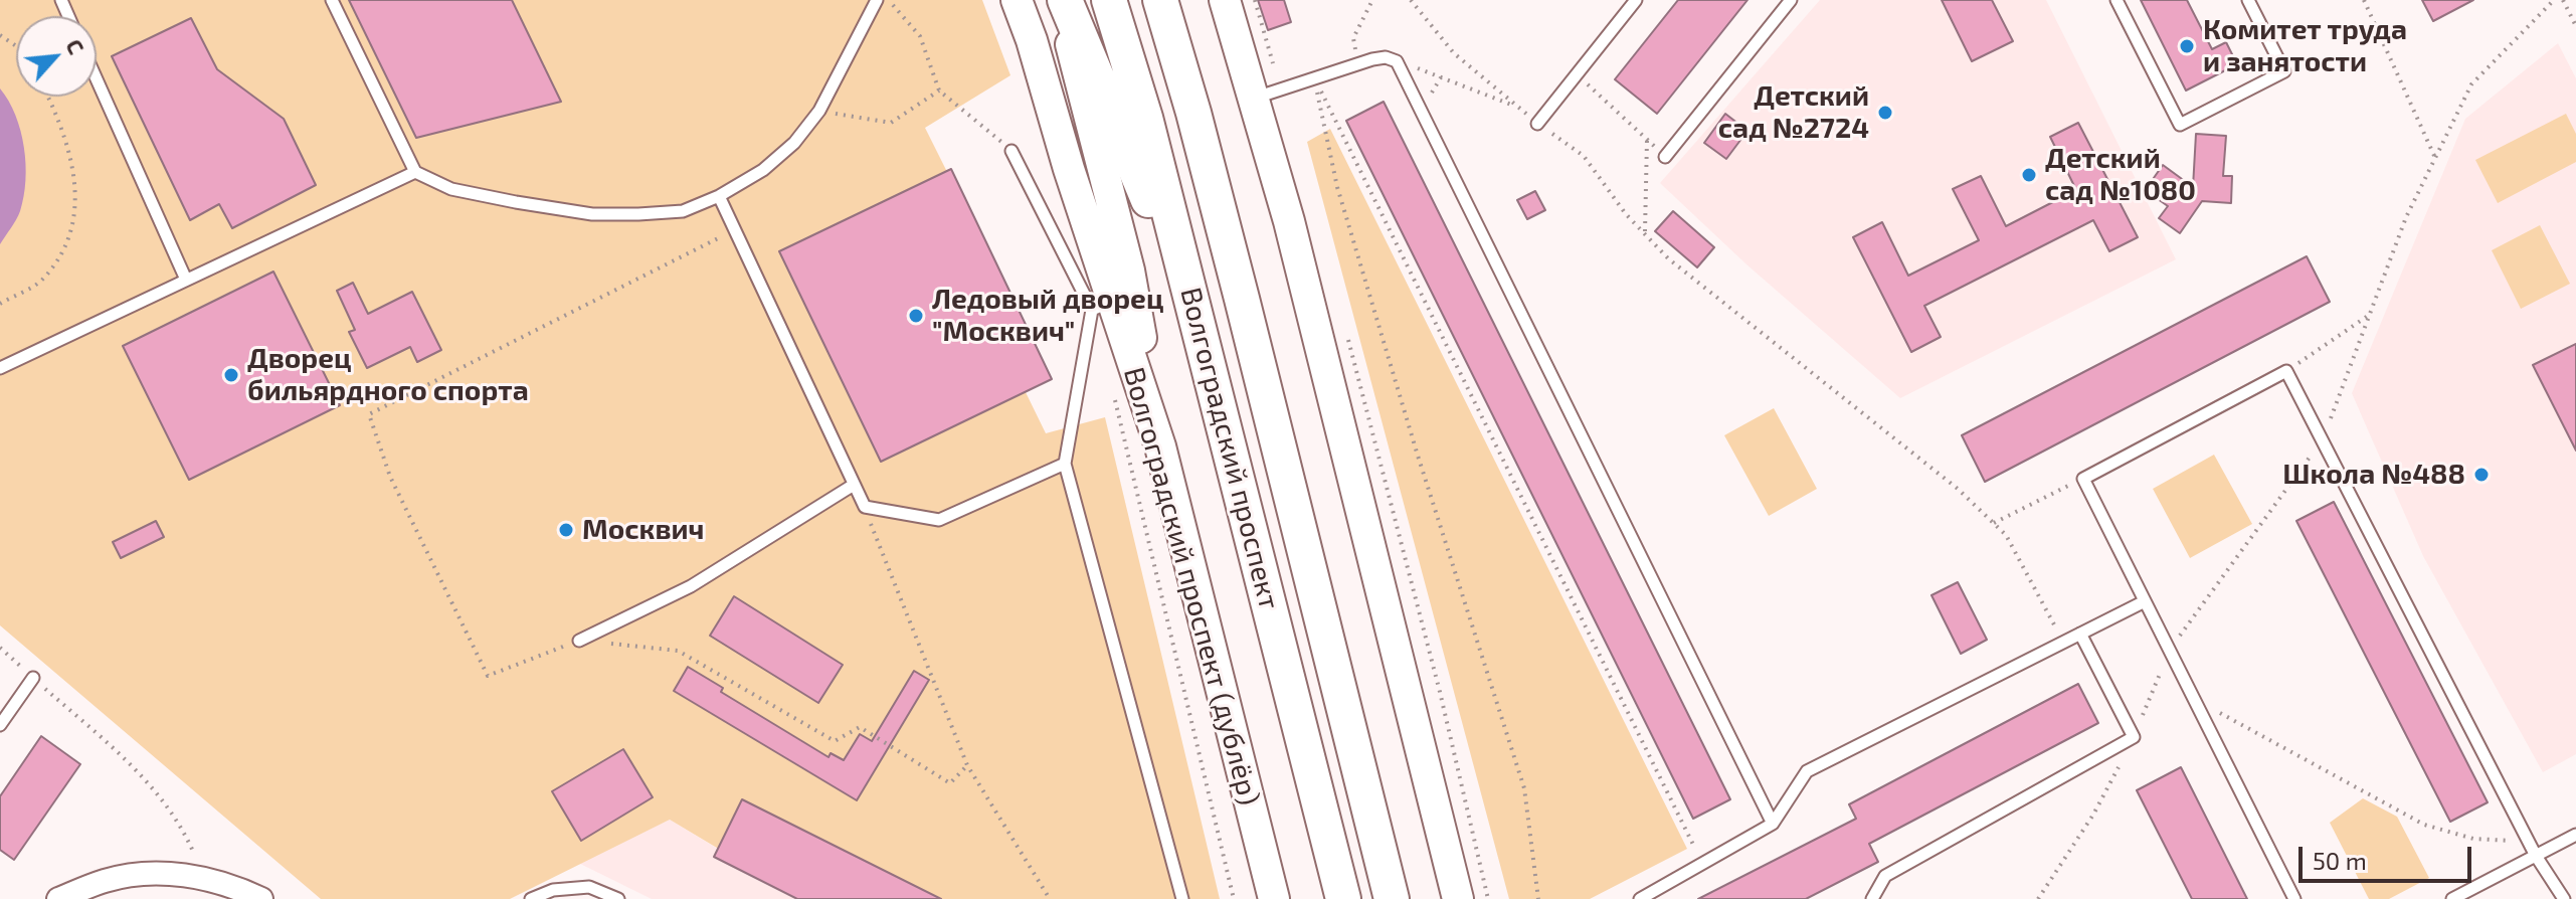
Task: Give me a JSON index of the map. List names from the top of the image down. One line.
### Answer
{"streets":{"main road":["Волгоградский проспект","Волгоградский проспект (дублёр)"]},"places":["Комитет труда и занятости","Детский сад №2724","Детский сад №1080","Ледовый дворец \"Москвич\"","Дворец бильярдного спорта","Школа №488","Москвич"],"scale_bar":"50 m","north":"top right"}
